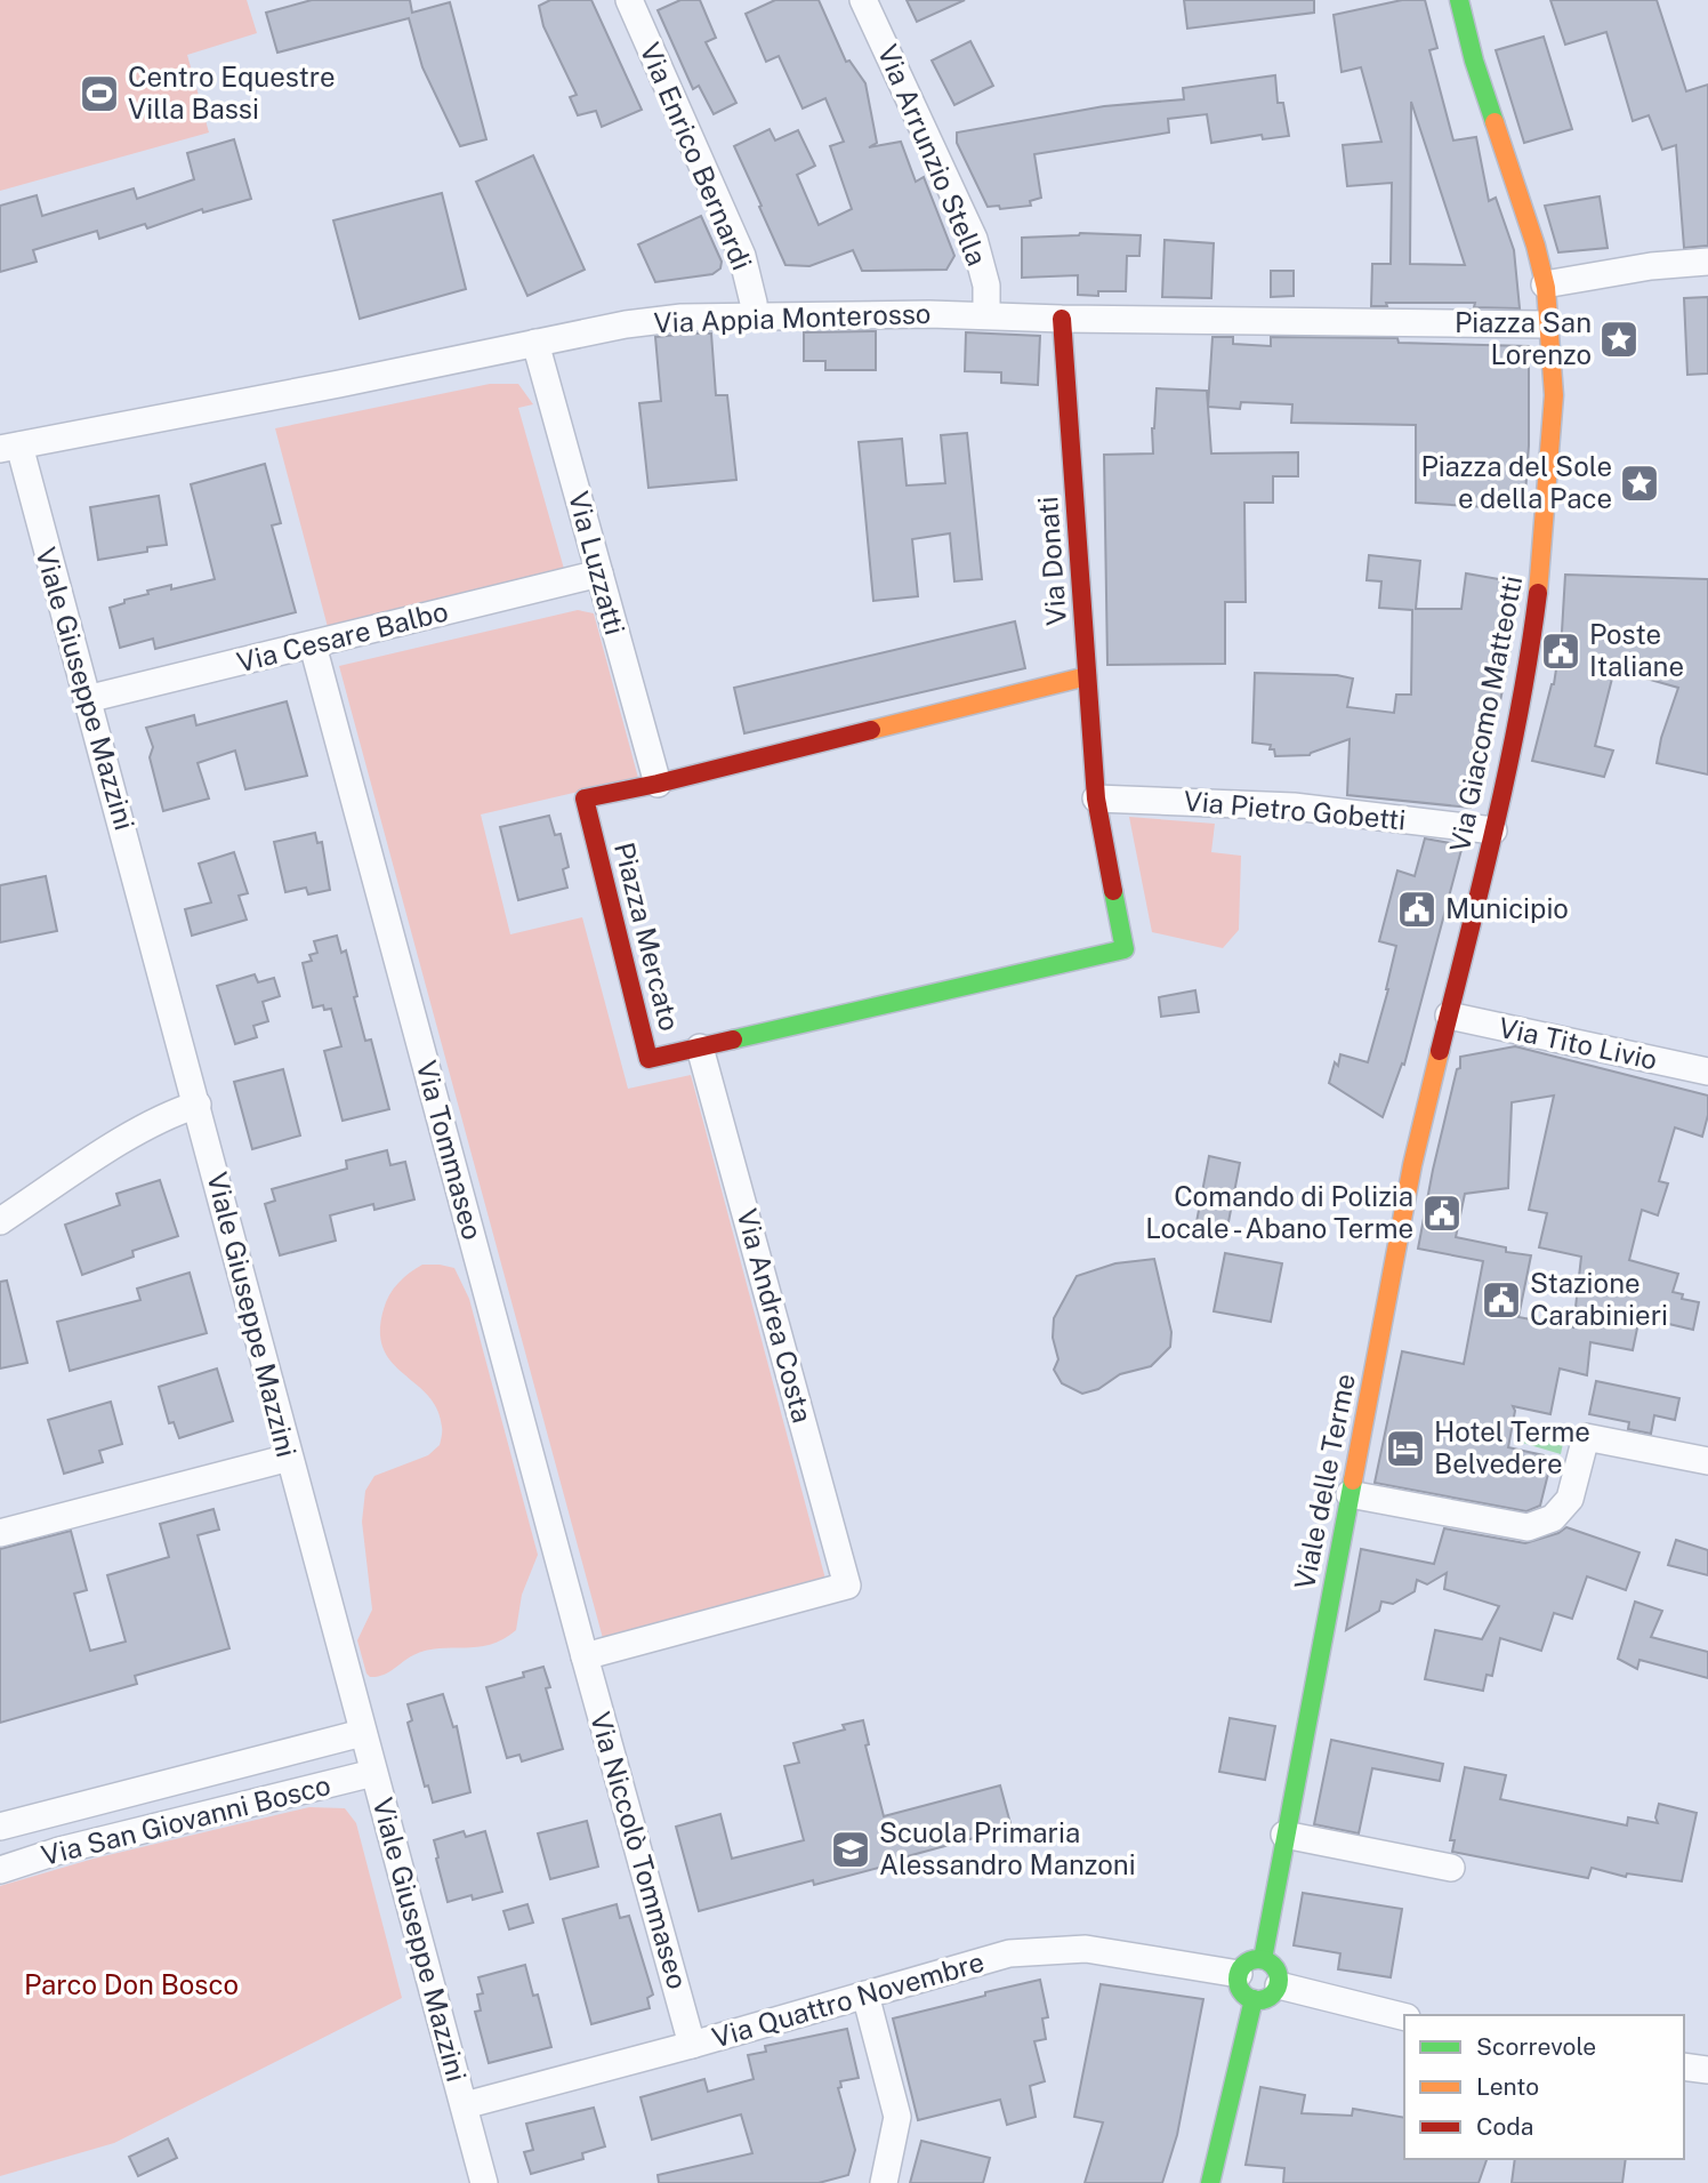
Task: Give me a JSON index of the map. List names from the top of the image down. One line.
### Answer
{"streets":{"street":["Via Arrunzio Stella","Via Enrico Bernardi","Via Appia Monterosso","Via Donati","Via Luzzatti","Via Cesare Balbo","Viale Giuseppe Mazzini","Via Giacomo Matteotti","Via Pietro Gobetti","Piazza Mercato","Via Tito Livio","Via Tommaseo","Via Andrea Costa","Viale delle Terme","Via San Giovanni Bosco","Via Niccolò Tommaseo","Via Quattro Novembre"]},"crossings":[["Via Arrunzio Stella","Via Appia Monterosso"],["Via Enrico Bernardi","Via Appia Monterosso"],["Via Appia Monterosso","Via Donati"],["Via Appia Monterosso","Via Luzzatti"],["Via Appia Monterosso","Viale Giuseppe Mazzini"],["Via Appia Monterosso","Via Giacomo Matteotti"],["Via Donati","Via Pietro Gobetti"],["Via Donati","Piazza Mercato"],["Via Luzzatti","Via Cesare Balbo"],["Via Luzzatti","Piazza Mercato"],["Via Cesare Balbo","Viale Giuseppe Mazzini"],["Via Cesare Balbo","Via Tommaseo"],["Viale Giuseppe Mazzini","Via San Giovanni Bosco"],["Viale Giuseppe Mazzini","Via Quattro Novembre"],["Via Giacomo Matteotti","Via Pietro Gobetti"],["Via Giacomo Matteotti","Via Tito Livio"],["Via Giacomo Matteotti","Viale delle Terme"],["Via Pietro Gobetti","Piazza Mercato"],["Piazza Mercato","Via Andrea Costa"],["Via Tito Livio","Viale delle Terme"],["Via Tommaseo","Via Andrea Costa"],["Via Tommaseo","Via Niccolò Tommaseo"],["Via Andrea Costa","Via Niccolò Tommaseo"],["Viale delle Terme","Via Quattro Novembre"],["Via Niccolò Tommaseo","Via Quattro Novembre"]],"parks":["Parco Don Bosco"],"places":{"sports":["Centro Equestre Villa Bassi"],"place":["Piazza San Lorenzo","Piazza del Sole e della Pace"],"public building":["Poste Italiane","Municipio","Comando di Polizia Locale - Abano Terme","Stazione Carabinieri"],"hotel":["Hotel Terme Belvedere"],"school or university":["Scuola Primaria Alessandro Manzoni"]},"legend":["Scorrevole","Lento","Coda"]}
